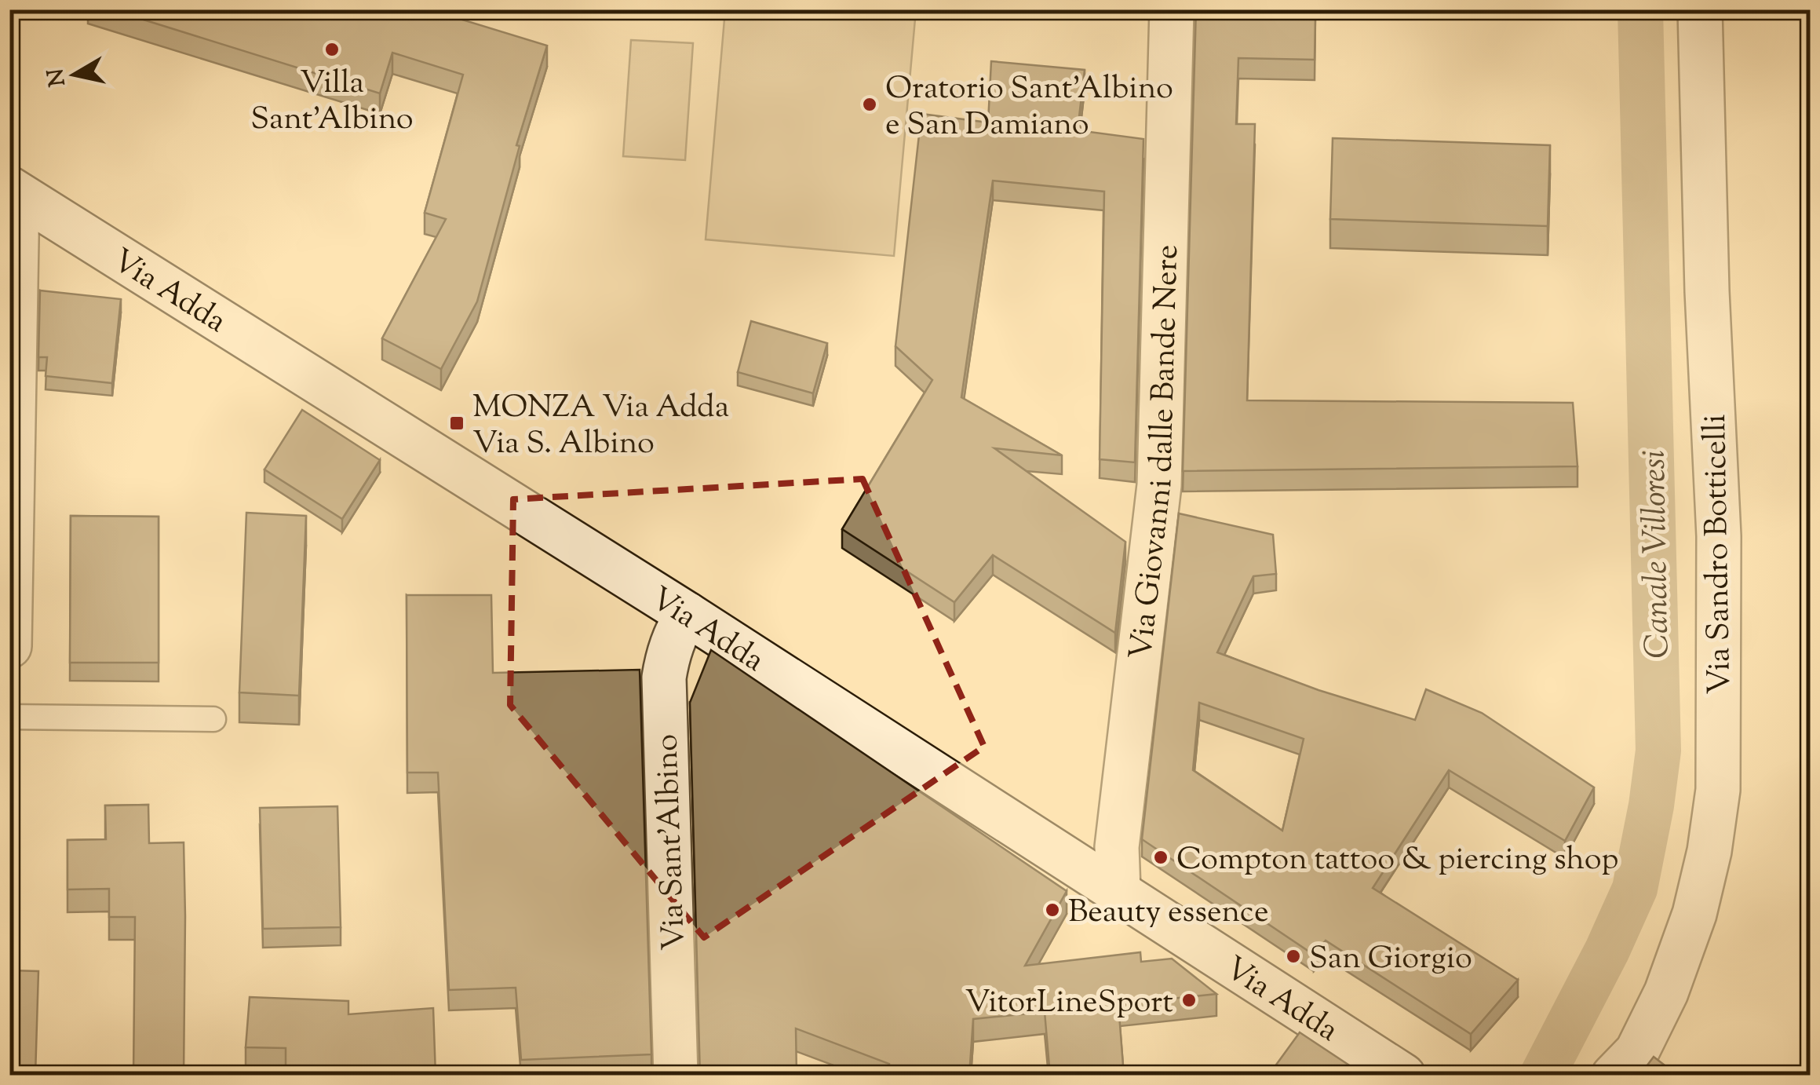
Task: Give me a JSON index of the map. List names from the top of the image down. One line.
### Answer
{"streets":{"street":["Via Adda","Via Giovanni dalle Bande Nere","Via Sandro Botticelli","Via Sant'Albino"]},"crossings":[["Via Adda","Via Giovanni dalle Bande Nere"],["Via Adda","Via Sant'Albino"]],"water":["Canale Villoresi"],"places":{"other":["Villa Sant'Albino","Oratorio Sant'Albino e San Damiano","Compton tattoo & piercing shop","Beauty essence","San Giorgio","VitorLineSport"],"transit":["MONZA Via Adda Via S. Albino"]},"north":"left"}
